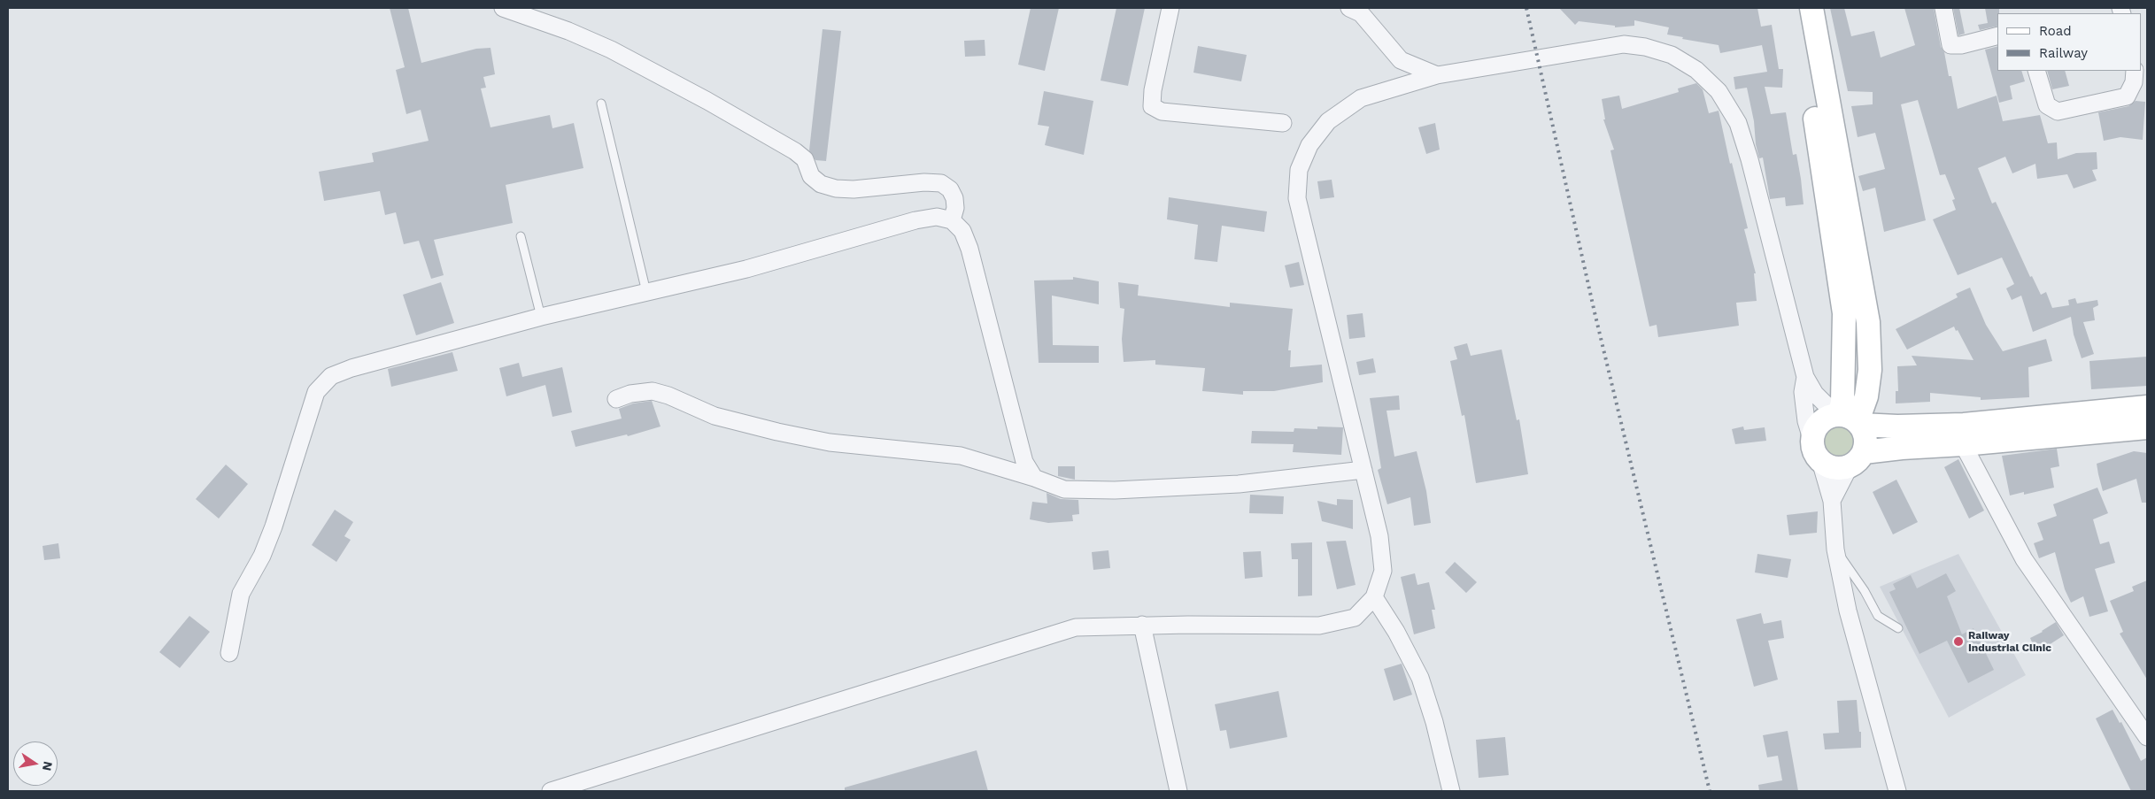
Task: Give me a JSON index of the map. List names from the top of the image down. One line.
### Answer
{"places":["Railway Industrial Clinic"],"legend":["Road","Railway"],"north":"right"}
